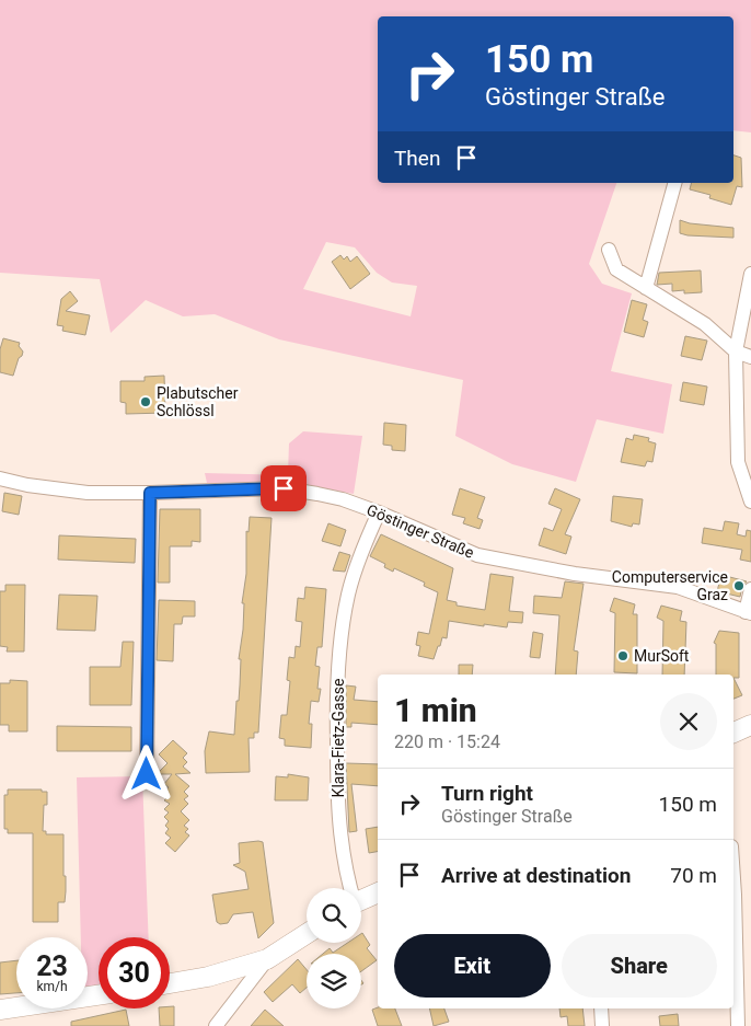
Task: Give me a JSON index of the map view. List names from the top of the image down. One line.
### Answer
{"streets":{"street":["Göstinger Straße","Klara-Fietz-Gasse"]},"crossings":[["Göstinger Straße","Klara-Fietz-Gasse"]],"places":["Plabutscher Schlössl","Computerservice Graz","MurSoft"],"page":{"turn":["150 m","Göstinger Straße"],"then":"Then","heading":["1 min","220 m · 15:24"],"list":[{"name":"Turn right","note":"Göstinger Straße","value":"150 m"},{"name":"Arrive at destination","value":"70 m"}],"buttons":["Exit","Share"],"speed":"23 km/h","limit":"30"}}
